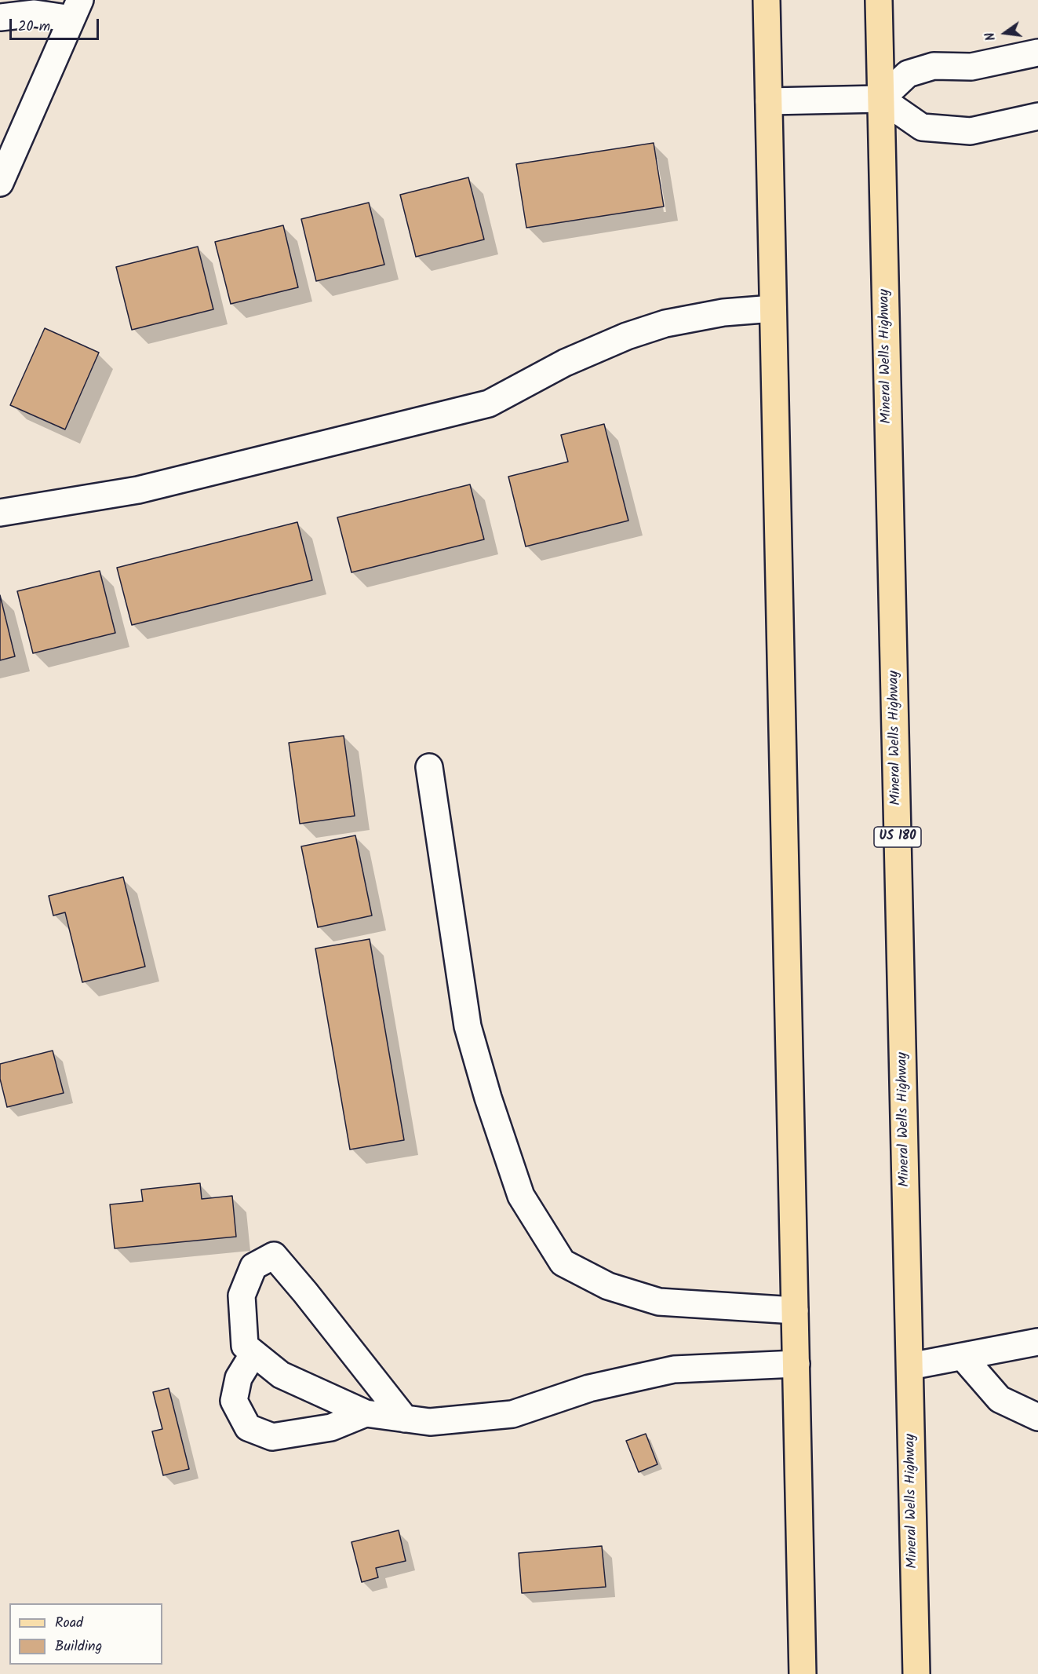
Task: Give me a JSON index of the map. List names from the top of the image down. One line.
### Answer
{"streets":{"main road":["Mineral Wells Highway","US 180"]},"legend":["Road","Building"],"scale_bar":"20 m","north":"left"}
